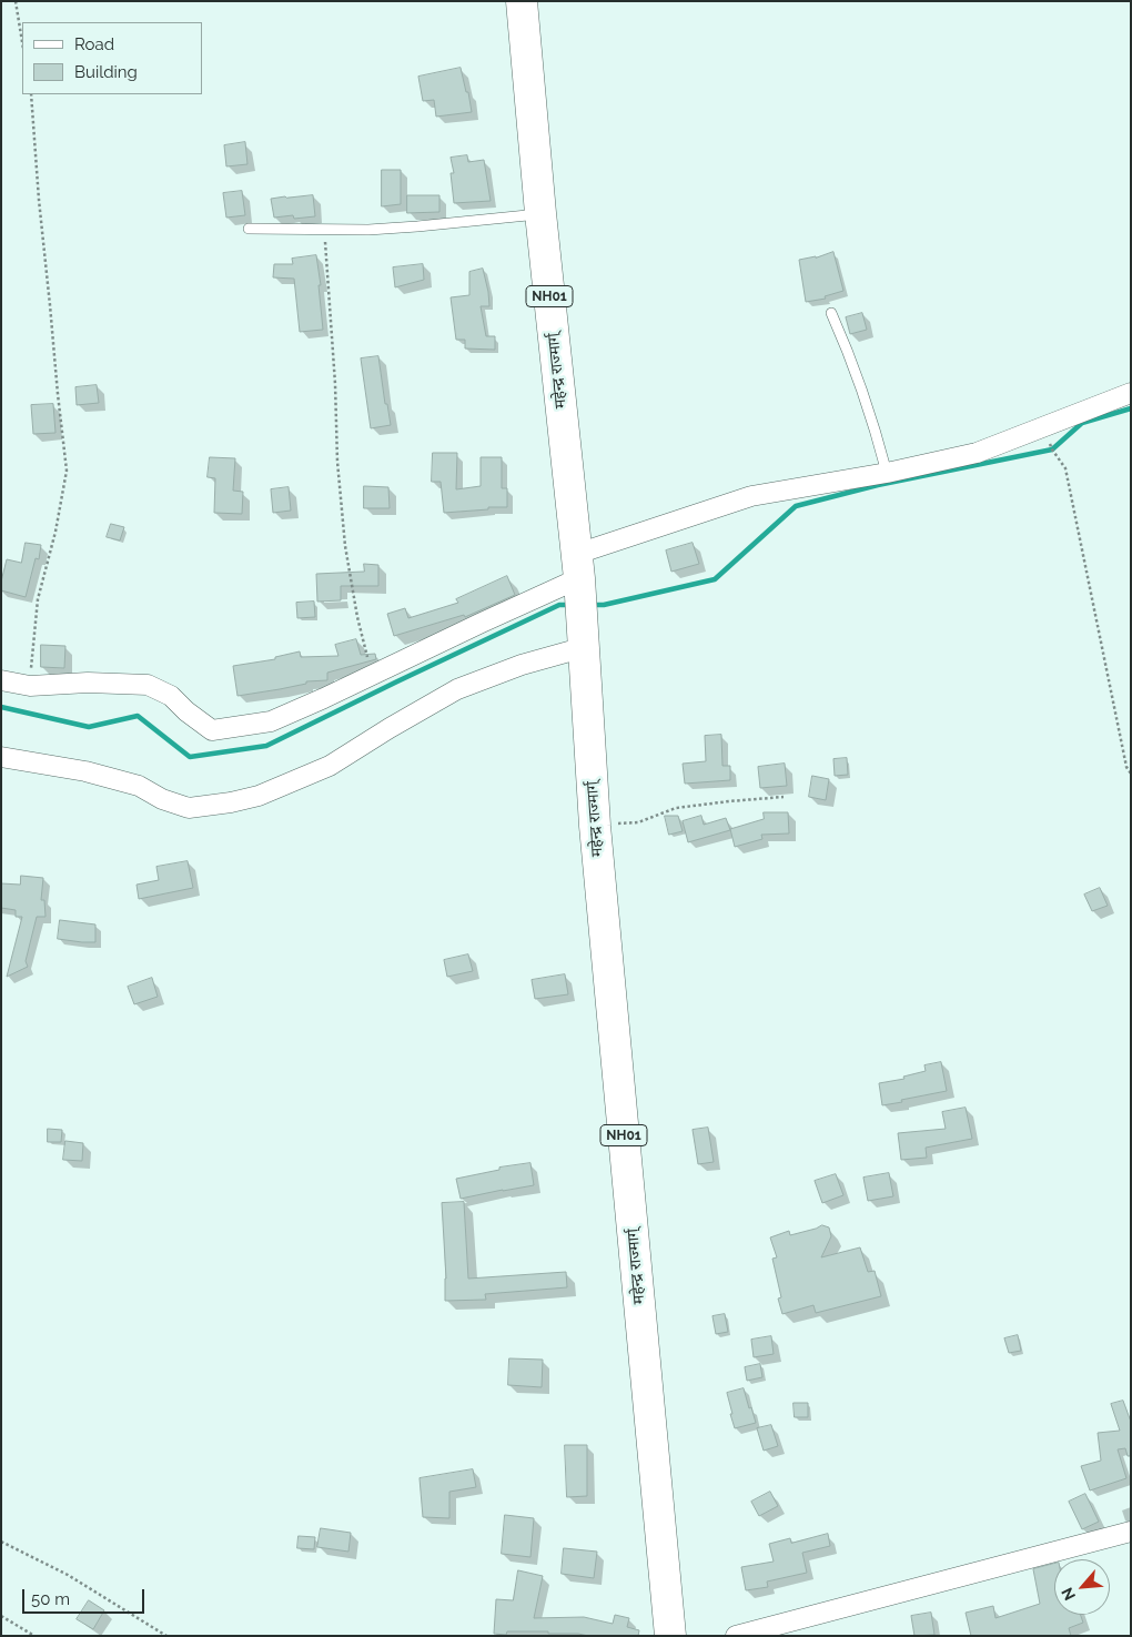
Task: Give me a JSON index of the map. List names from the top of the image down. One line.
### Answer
{"streets":{"highway":["NH01","महेन्द्र राज्मार्ग्"]},"legend":["Road","Building"],"scale_bar":"50 m","north":"bottom left"}
